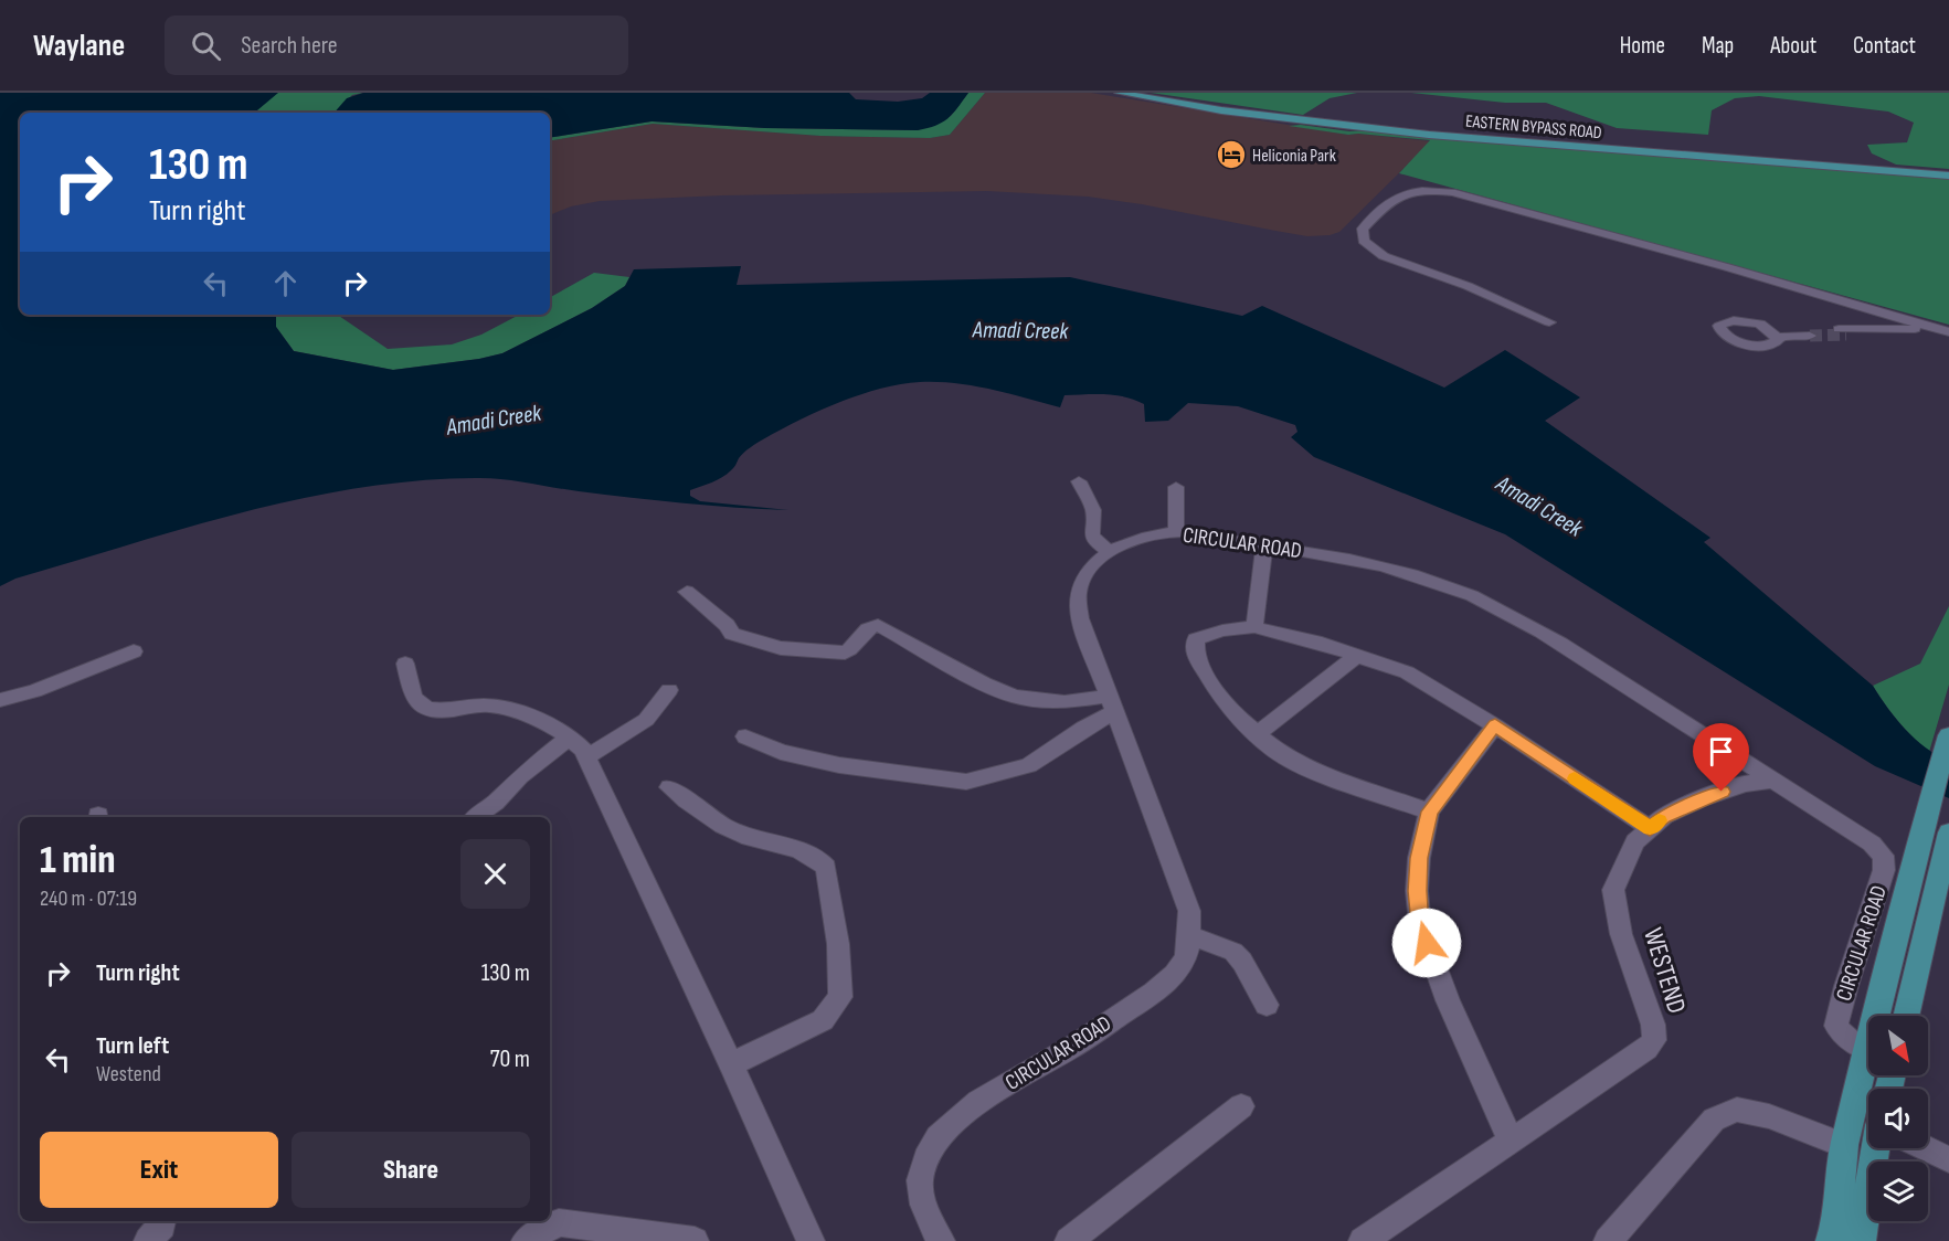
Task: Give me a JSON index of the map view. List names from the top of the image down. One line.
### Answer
{"streets":{"main road":["EASTERN BYPASS ROAD"],"street":["CIRCULAR ROAD","WESTEND"]},"crossings":[["CIRCULAR ROAD","WESTEND"]],"water":["Amadi Creek"],"places":{"hotel":["Heliconia Park"]},"north":"bottom right","page":{"header":"Waylane","search":"Search here","nav":["Home","Map","About","Contact"],"turn":["130 m","Turn right"],"heading":["1 min","240 m · 07:19"],"list":[{"name":"Turn right","value":"130 m"},{"name":"Turn left","note":"Westend","value":"70 m"}],"buttons":["Exit","Share"]}}
